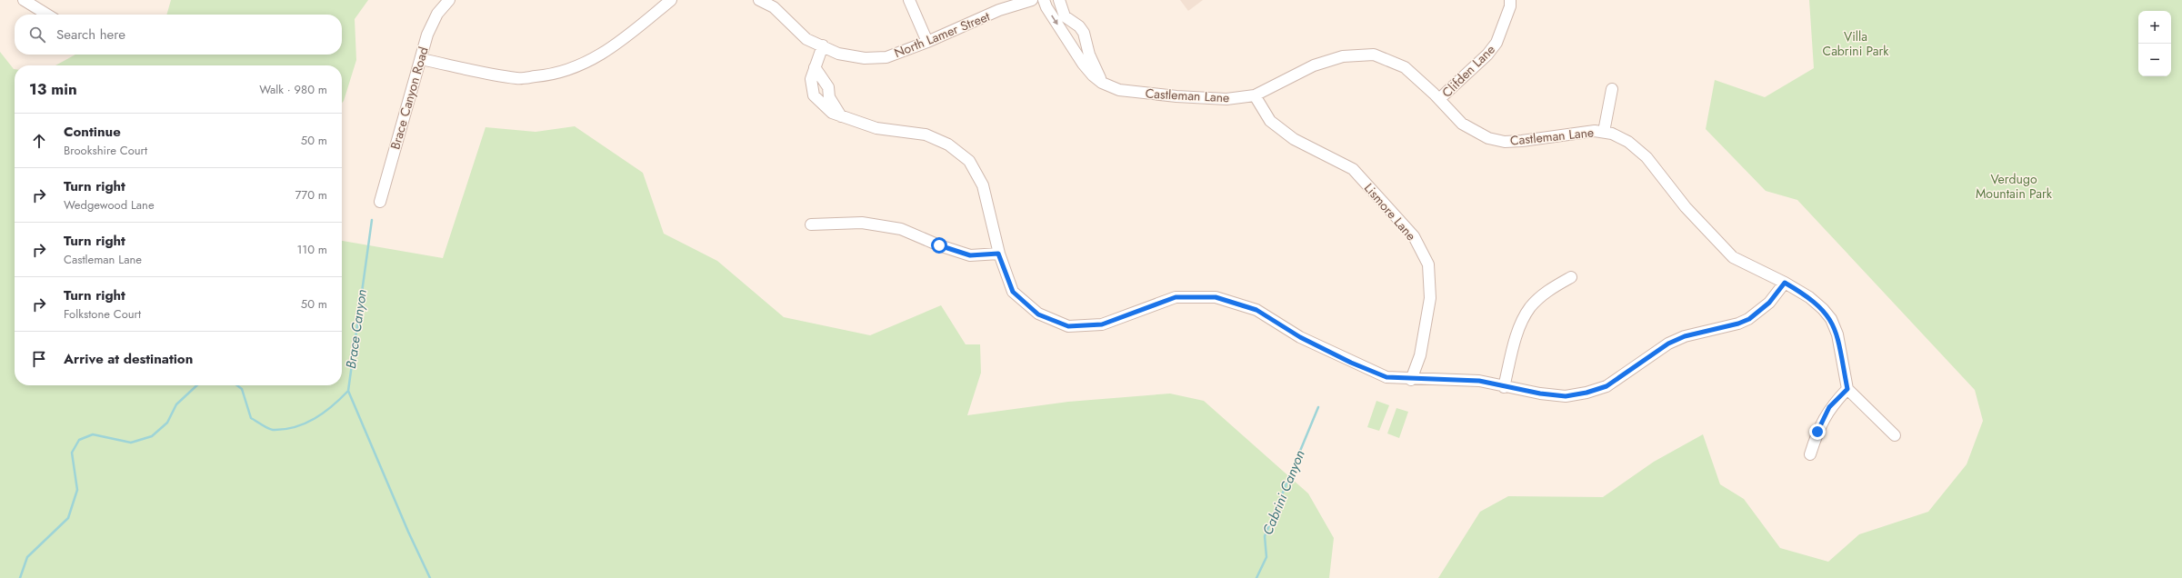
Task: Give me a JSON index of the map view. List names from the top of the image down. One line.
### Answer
{"streets":{"street":["North Lamer Street","Clifden Lane","Castleman Lane","Brace Canyon Road","Lismore Lane"]},"crossings":[["Clifden Lane","Castleman Lane"],["Castleman Lane","Lismore Lane"]],"water":["Brace Canyon","Cabrini Canyon"],"parks":["Villa Cabrini Park","Verdugo Mountain Park"],"page":{"map_buttons":["+","−"],"search":"Search here","heading":["13 min","Walk · 980 m"],"list":[["Continue","Brookshire Court","50 m"],["Turn right","Wedgewood Lane","770 m"],["Turn right","Castleman Lane","110 m"],["Turn right","Folkstone Court","50 m"],"Arrive at destination"]}}
